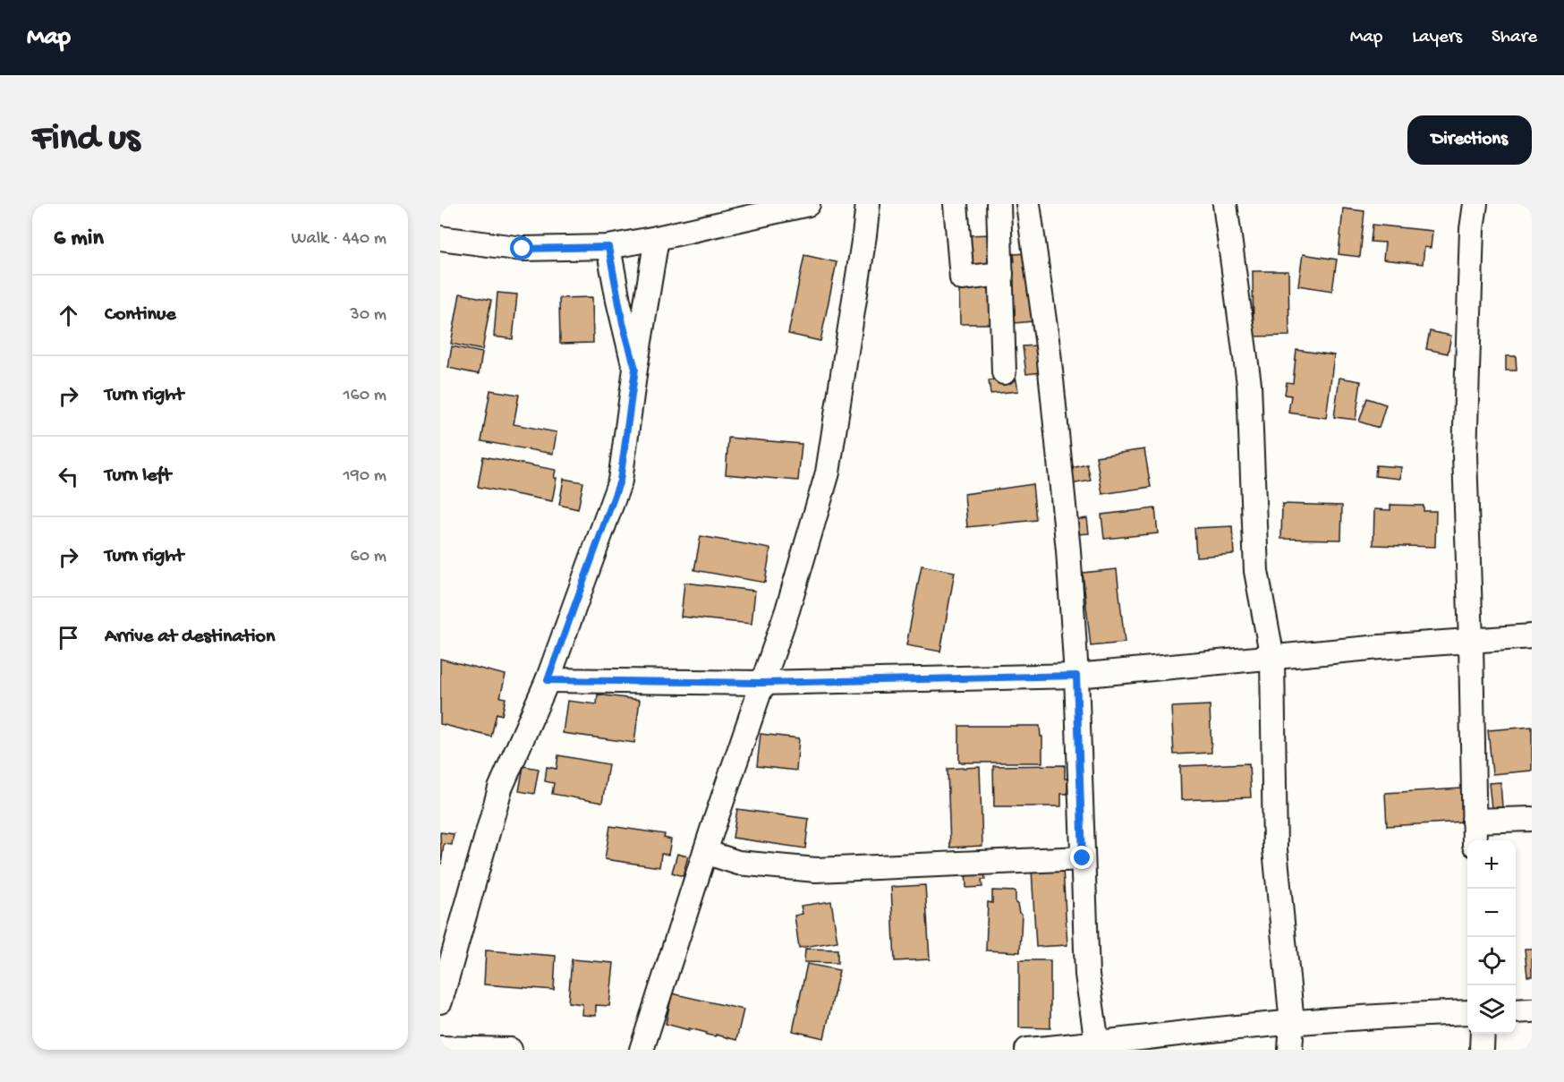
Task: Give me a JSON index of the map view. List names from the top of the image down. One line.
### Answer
{"page":{"header":"Map","nav":["Map","Layers","Share"],"buttons":"Directions","title":"Find us","heading":["6 min","Walk · 440 m"],"list":[["Continue","30 m"],["Turn right","160 m"],["Turn left","190 m"],["Turn right","60 m"],"Arrive at destination"],"map_buttons":["+","−"]}}
